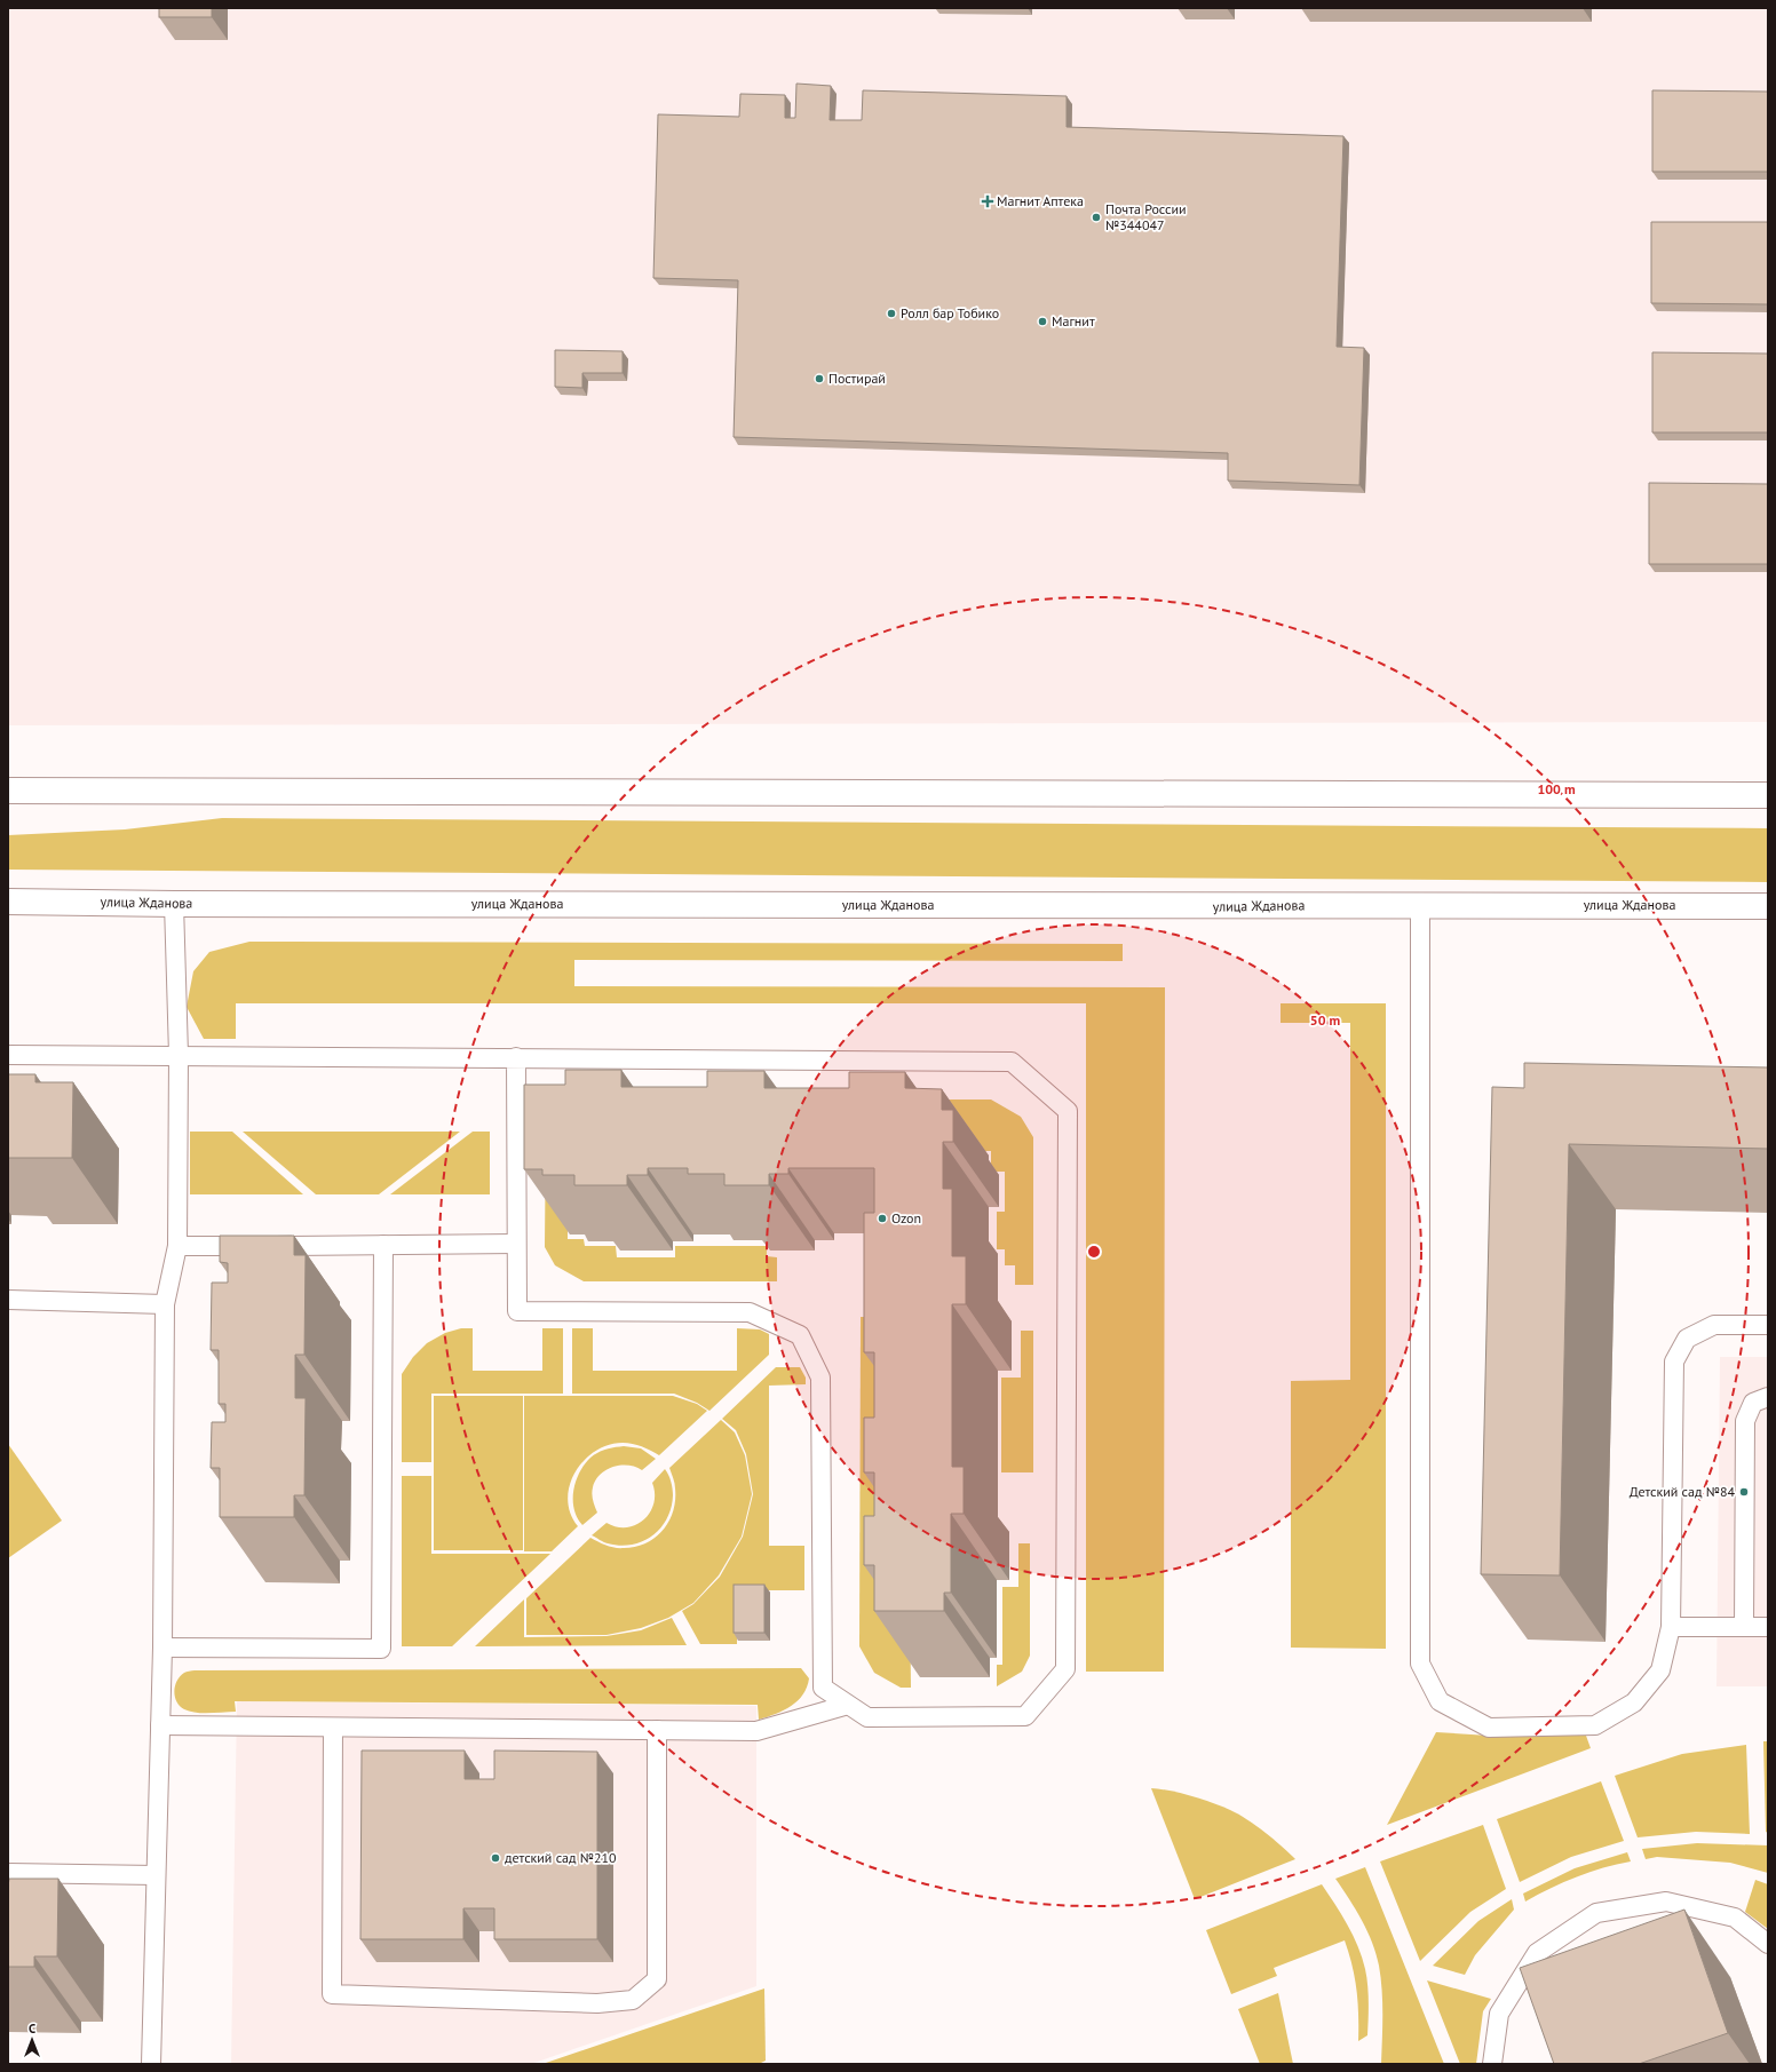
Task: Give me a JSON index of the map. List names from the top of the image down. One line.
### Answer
{"streets":{"street":["улица Жданова"]},"places":{"health":["Магнит Аптека"],"other":["Почта России №344047","Ролл бар Тобико","Магнит","Постирай","Ozon","Детский сад №84","детский сад №210"]},"north":"top","rings":["100 m","50 m"]}
